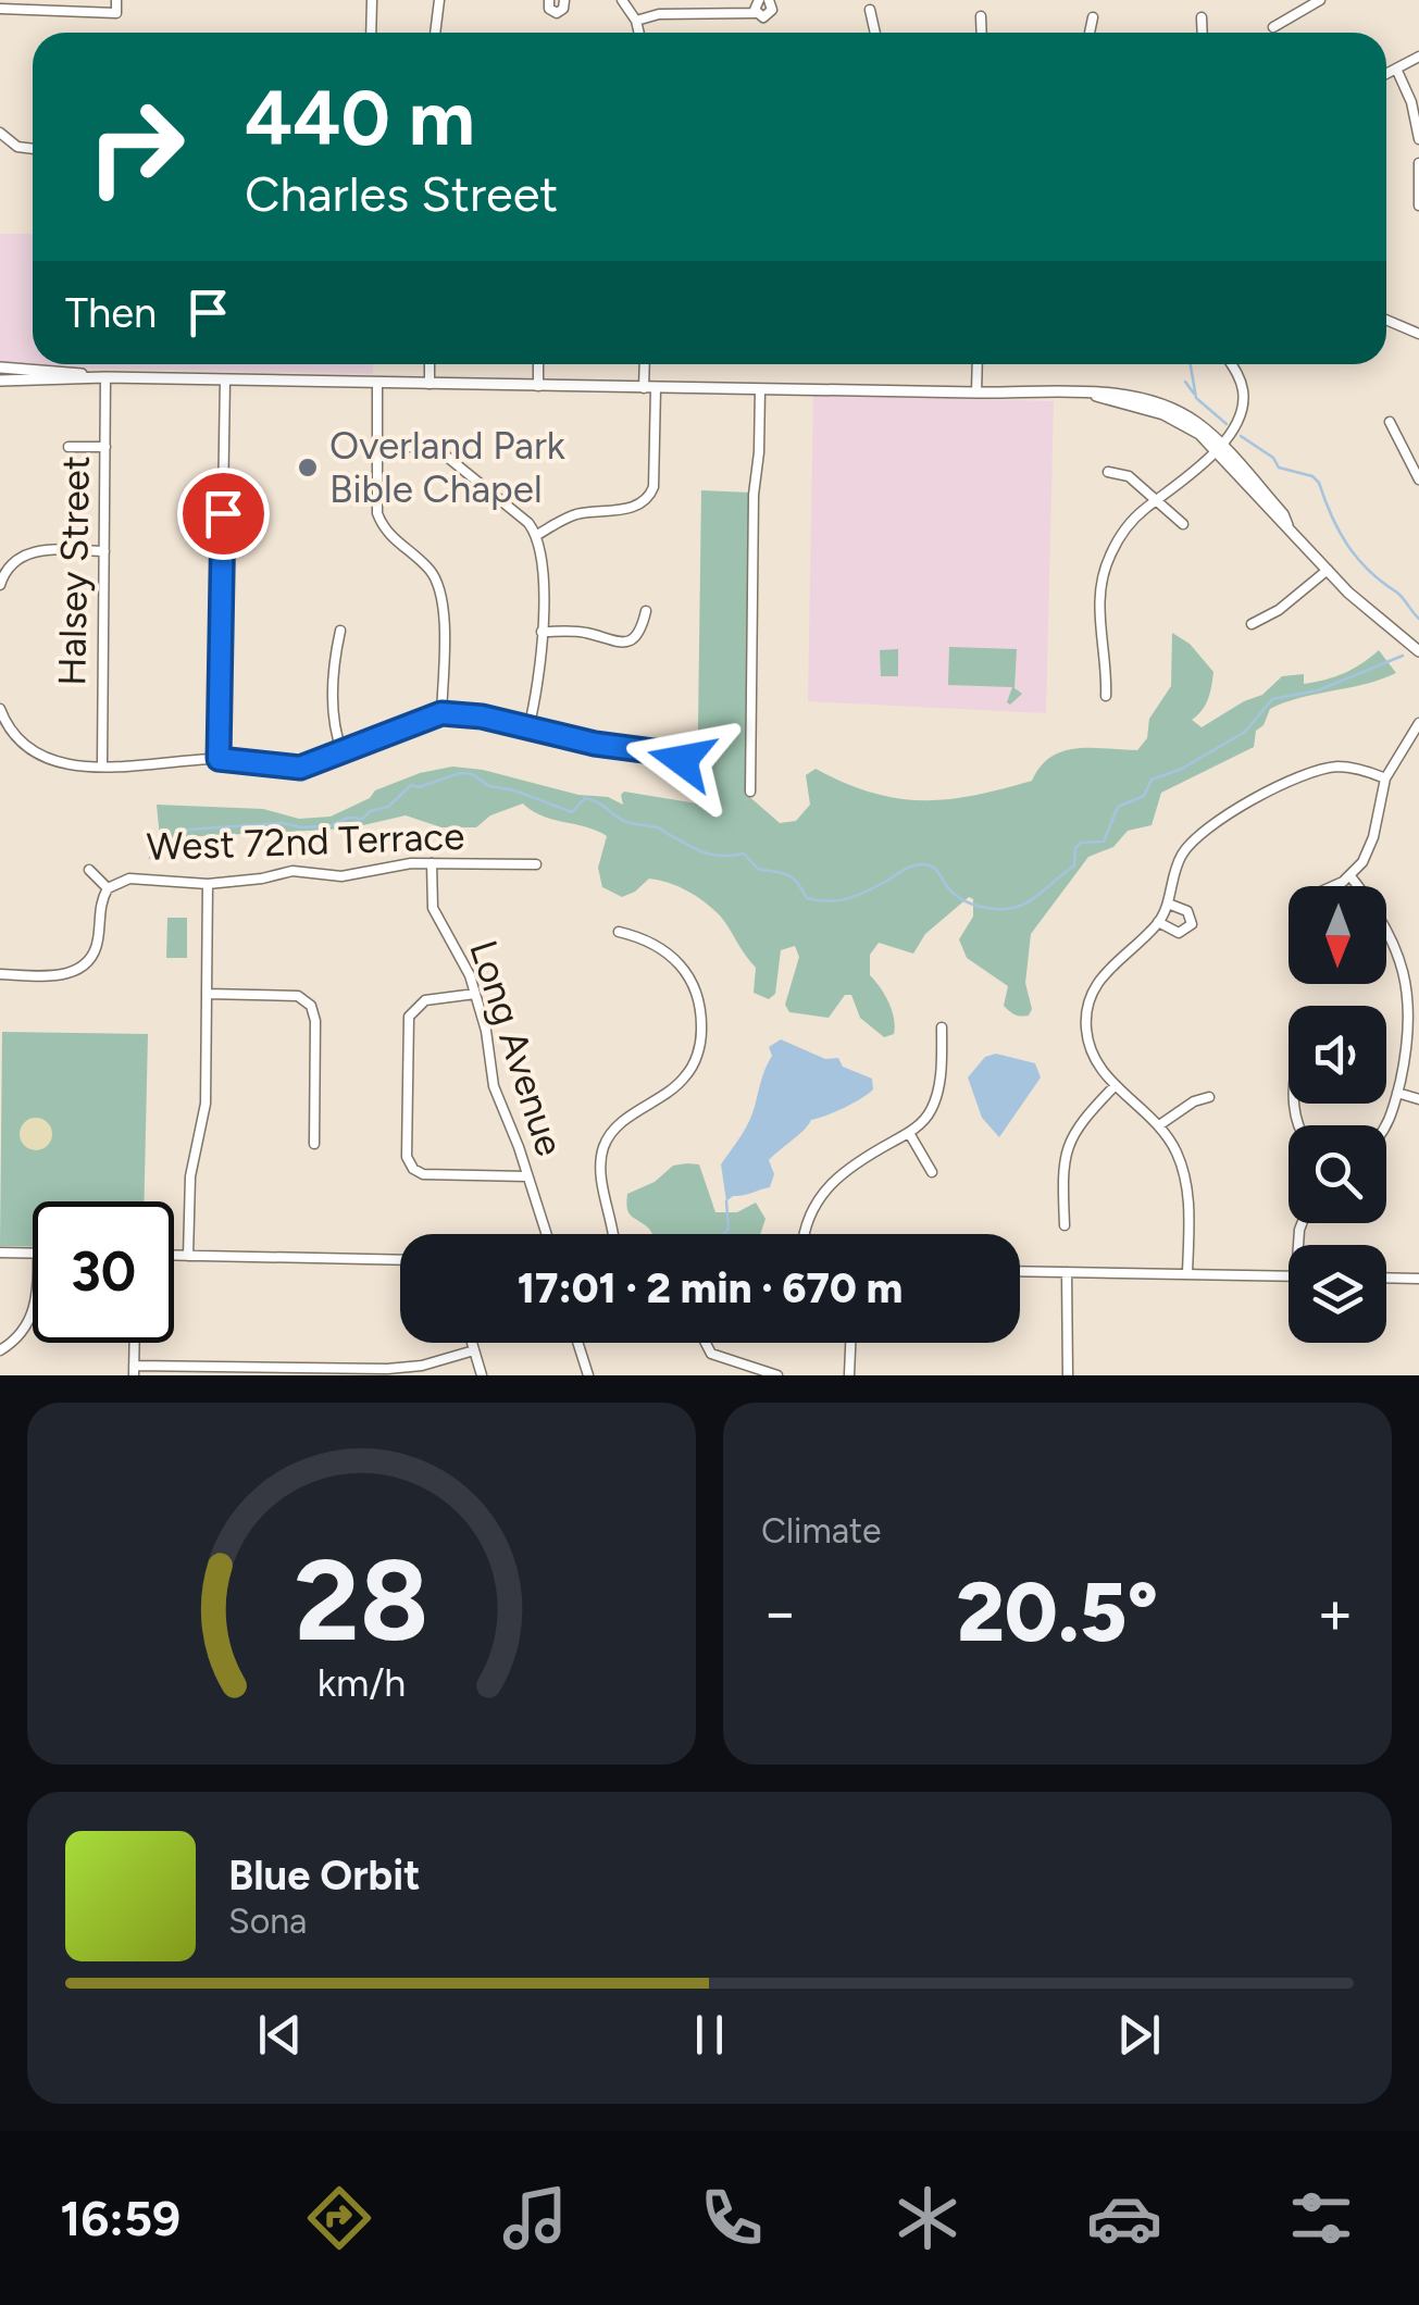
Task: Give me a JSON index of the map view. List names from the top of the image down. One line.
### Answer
{"streets":{"street":["Halsey Street","West 72nd Terrace","Long Avenue"]},"crossings":[["West 72nd Terrace","Long Avenue"]],"places":["Overland Park Bible Chapel"],"north":"bottom","page":{"turn":["440 m","Charles Street"],"then":"Then","limit":"30","trip":"17:01 · 2 min · 670 m","tile":"Climate","heat":["−","20.5°","+"],"song":["Blue Orbit","Sona"],"tabs":"16:59","gauge":["28","km/h"]}}
